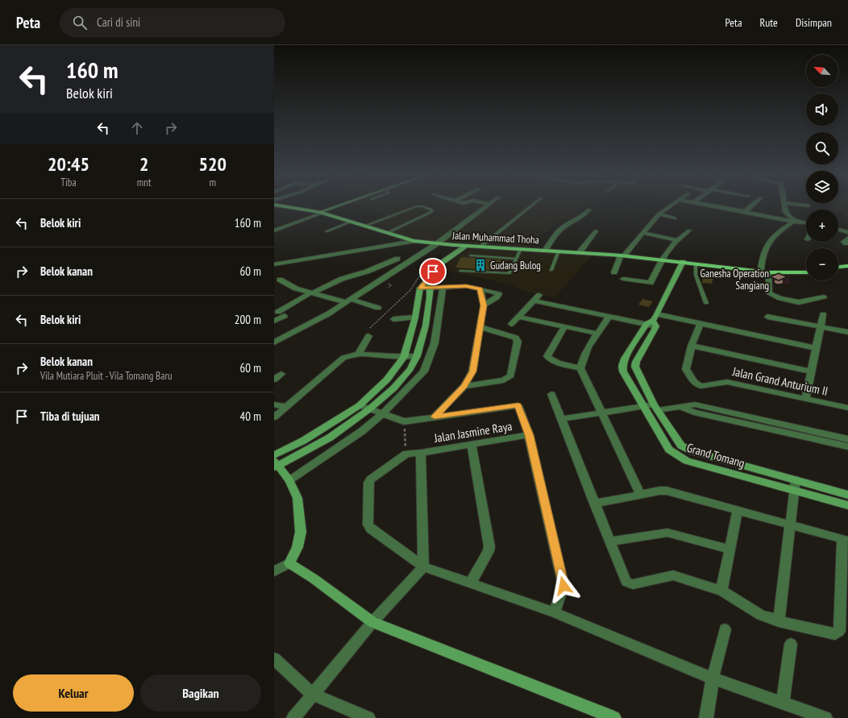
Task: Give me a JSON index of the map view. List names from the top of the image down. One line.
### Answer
{"streets":{"main road":["Jalan Muhammad Thoha"],"street":["Jalan Grand Anturium II","Jalan Jasmine Raya","Grand Tomang"]},"crossings":[["Jalan Muhammad Thoha","Grand Tomang"]],"places":{"building":["Gudang Bulog"],"school or university":["Ganesha Operation Sangiang"]},"north":"top left","page":{"header":"Peta","search":"Cari di sini","nav":["Peta","Rute","Disimpan"],"turn":["160 m","Belok kiri"],"map_buttons":["+","−"],"eta":["20:45","Tiba","2","mnt","520","m"],"list":[{"name":"Belok kiri","value":"160 m"},{"name":"Belok kanan","value":"60 m"},{"name":"Belok kiri","value":"200 m"},{"name":"Belok kanan","note":"Vila Mutiara Pluit - Vila Tomang Baru","value":"60 m"},{"name":"Tiba di tujuan","value":"40 m"}],"buttons":["Keluar","Bagikan"]}}
